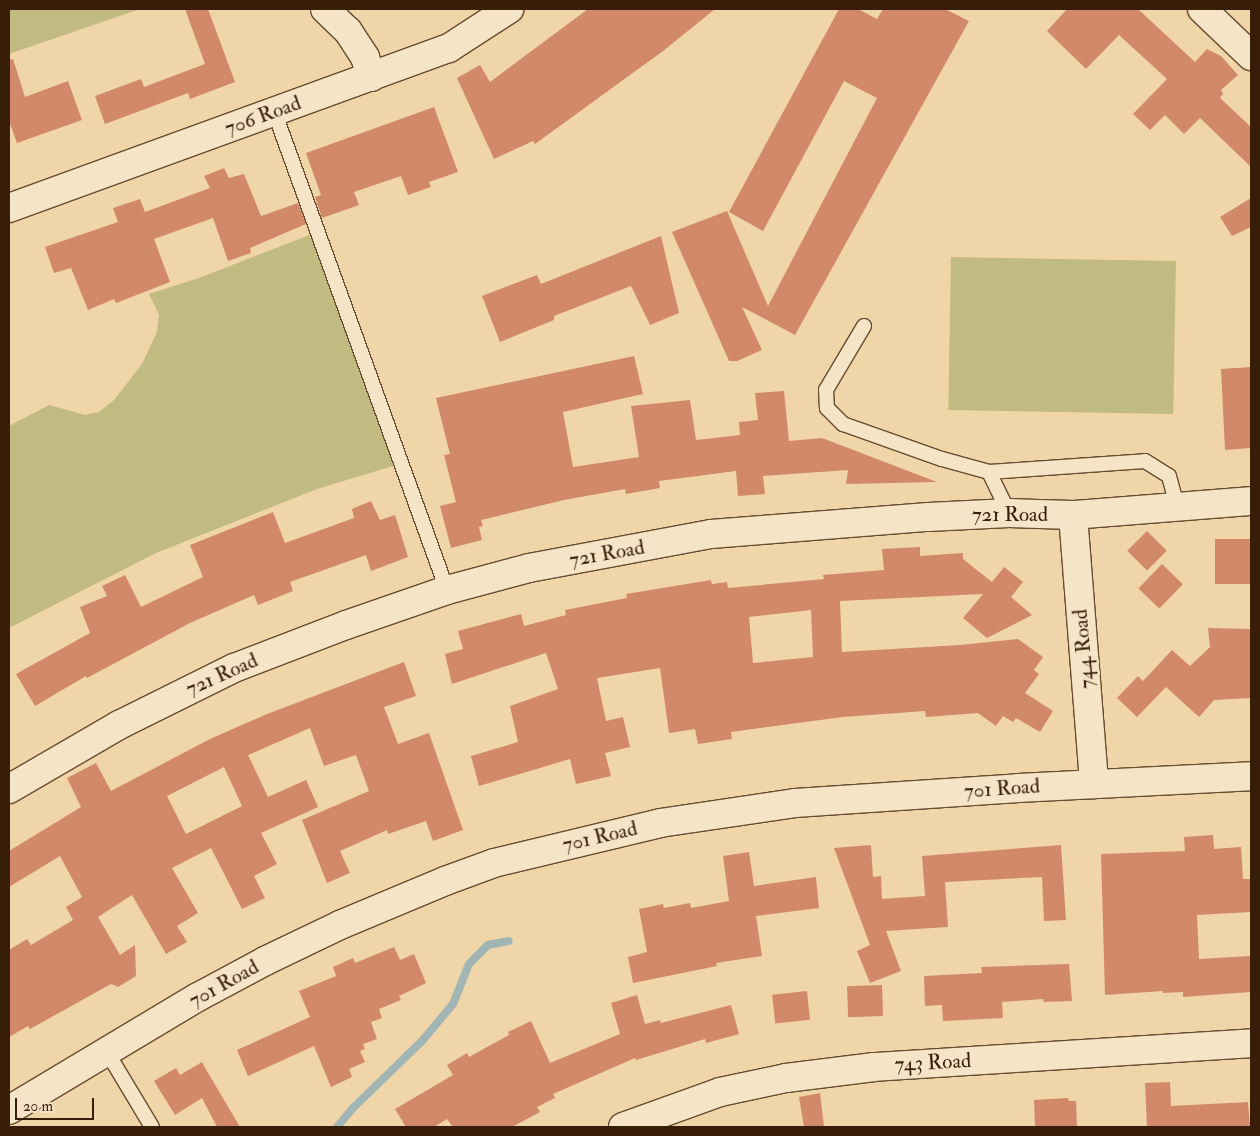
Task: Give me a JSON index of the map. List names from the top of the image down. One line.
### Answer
{"streets":{"street":["706 Road","721 Road","744 Road","701 Road","743 Road"]},"crossings":[["721 Road","744 Road"],["744 Road","701 Road"]],"scale_bar":"20 m"}
